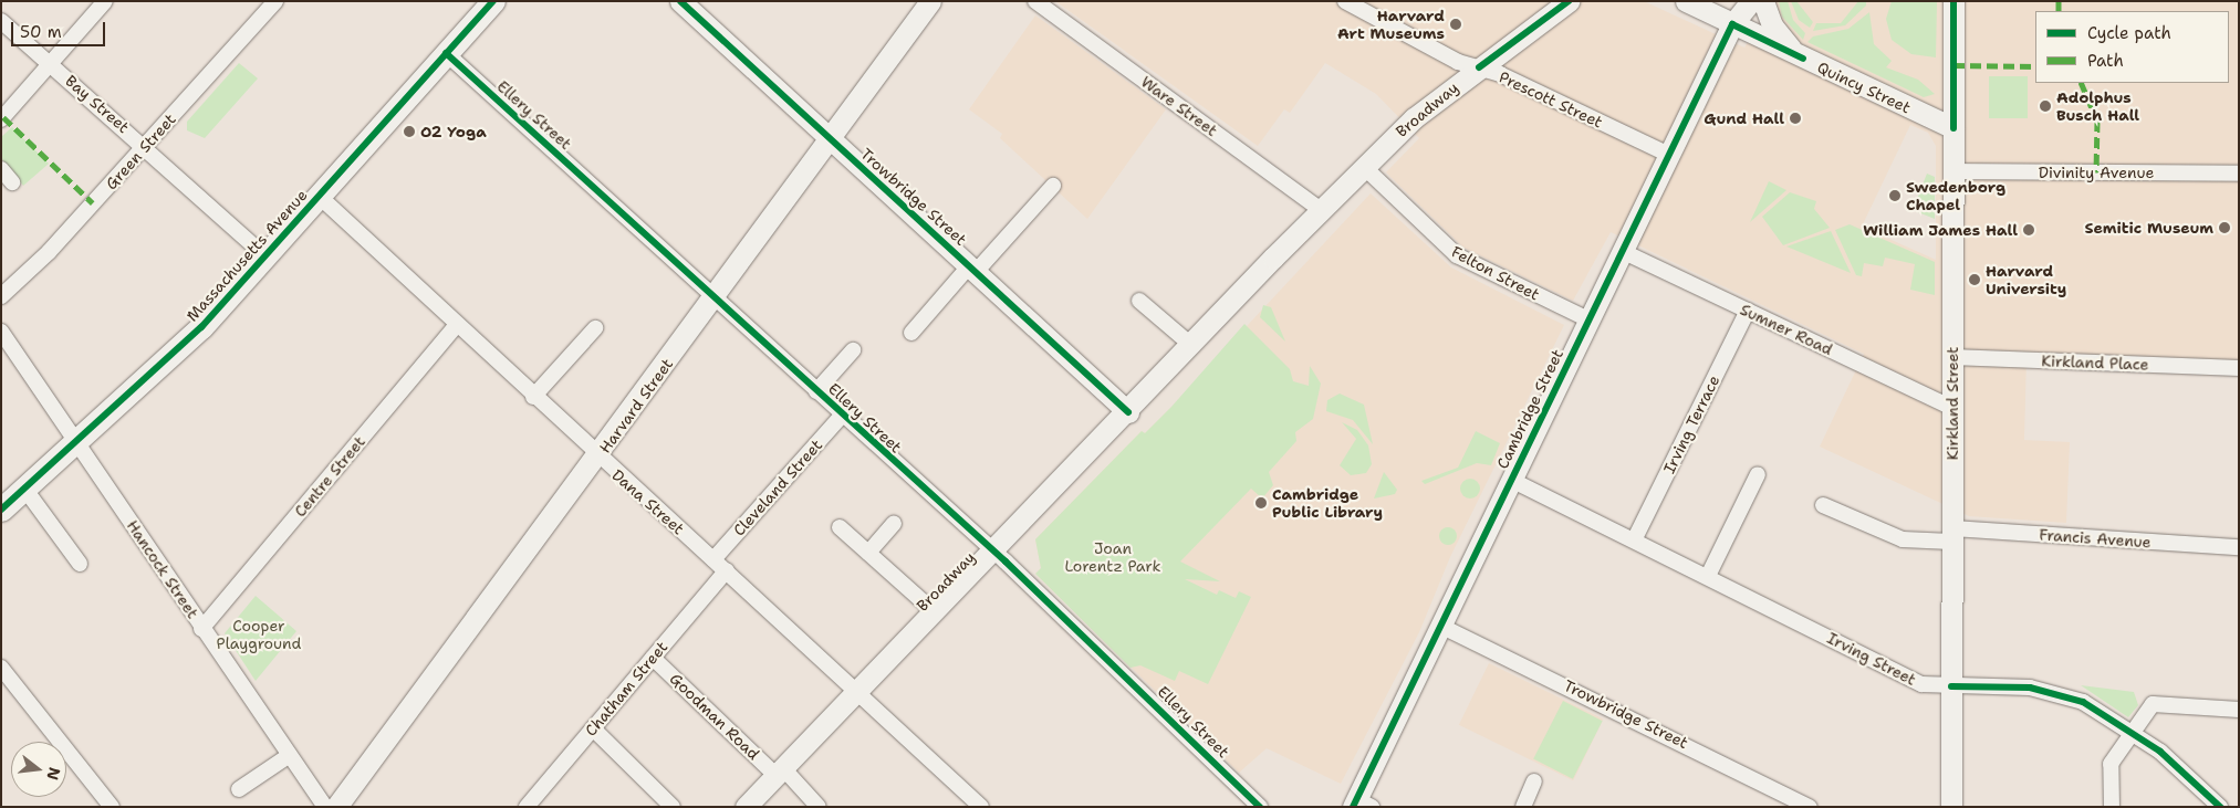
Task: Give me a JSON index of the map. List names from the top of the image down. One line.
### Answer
{"streets":{"main road":["Quincy Street","Broadway","Trowbridge Street","Massachusetts Avenue","Kirkland Street","Harvard Street","Cambridge Street"],"street":["Prescott Street","Bay Street","Ware Street","Ellery Street","Green Street","Divinity Avenue","Felton Street","Sumner Road","Kirkland Place","Irving Terrace","Centre Street","Cleveland Street","Dana Street","Francis Avenue","Hancock Street","Irving Street","Chatham Street","Goodman Road"]},"crossings":[["Quincy Street","Kirkland Street"],["Quincy Street","Cambridge Street"],["Prescott Street","Broadway"],["Prescott Street","Cambridge Street"],["Bay Street","Green Street"],["Bay Street","Massachusetts Avenue"],["Ware Street","Broadway"],["Broadway","Ellery Street"],["Broadway","Trowbridge Street"],["Broadway","Felton Street"],["Broadway","Dana Street"],["Broadway","Goodman Road"],["Ellery Street","Massachusetts Avenue"],["Ellery Street","Harvard Street"],["Ellery Street","Cleveland Street"],["Divinity Avenue","Kirkland Street"],["Trowbridge Street","Harvard Street"],["Trowbridge Street","Cambridge Street"],["Massachusetts Avenue","Dana Street"],["Massachusetts Avenue","Hancock Street"],["Felton Street","Cambridge Street"],["Sumner Road","Kirkland Street"],["Sumner Road","Cambridge Street"],["Sumner Road","Irving Terrace"],["Kirkland Place","Kirkland Street"],["Kirkland Street","Francis Avenue"],["Kirkland Street","Irving Street"],["Harvard Street","Dana Street"],["Cambridge Street","Irving Street"],["Irving Terrace","Irving Street"],["Centre Street","Dana Street"],["Centre Street","Hancock Street"],["Cleveland Street","Dana Street"],["Dana Street","Chatham Street"],["Chatham Street","Goodman Road"]],"parks":["Joan Lorentz Park","Cooper Playground"],"places":["Harvard Art Museums","Adolphus Busch Hall","Gund Hall","O2 Yoga","Swedenborg Chapel","Semitic Museum","William James Hall","Harvard University","Cambridge Public Library"],"legend":["Cycle path","Path"],"scale_bar":"50 m","north":"right"}
